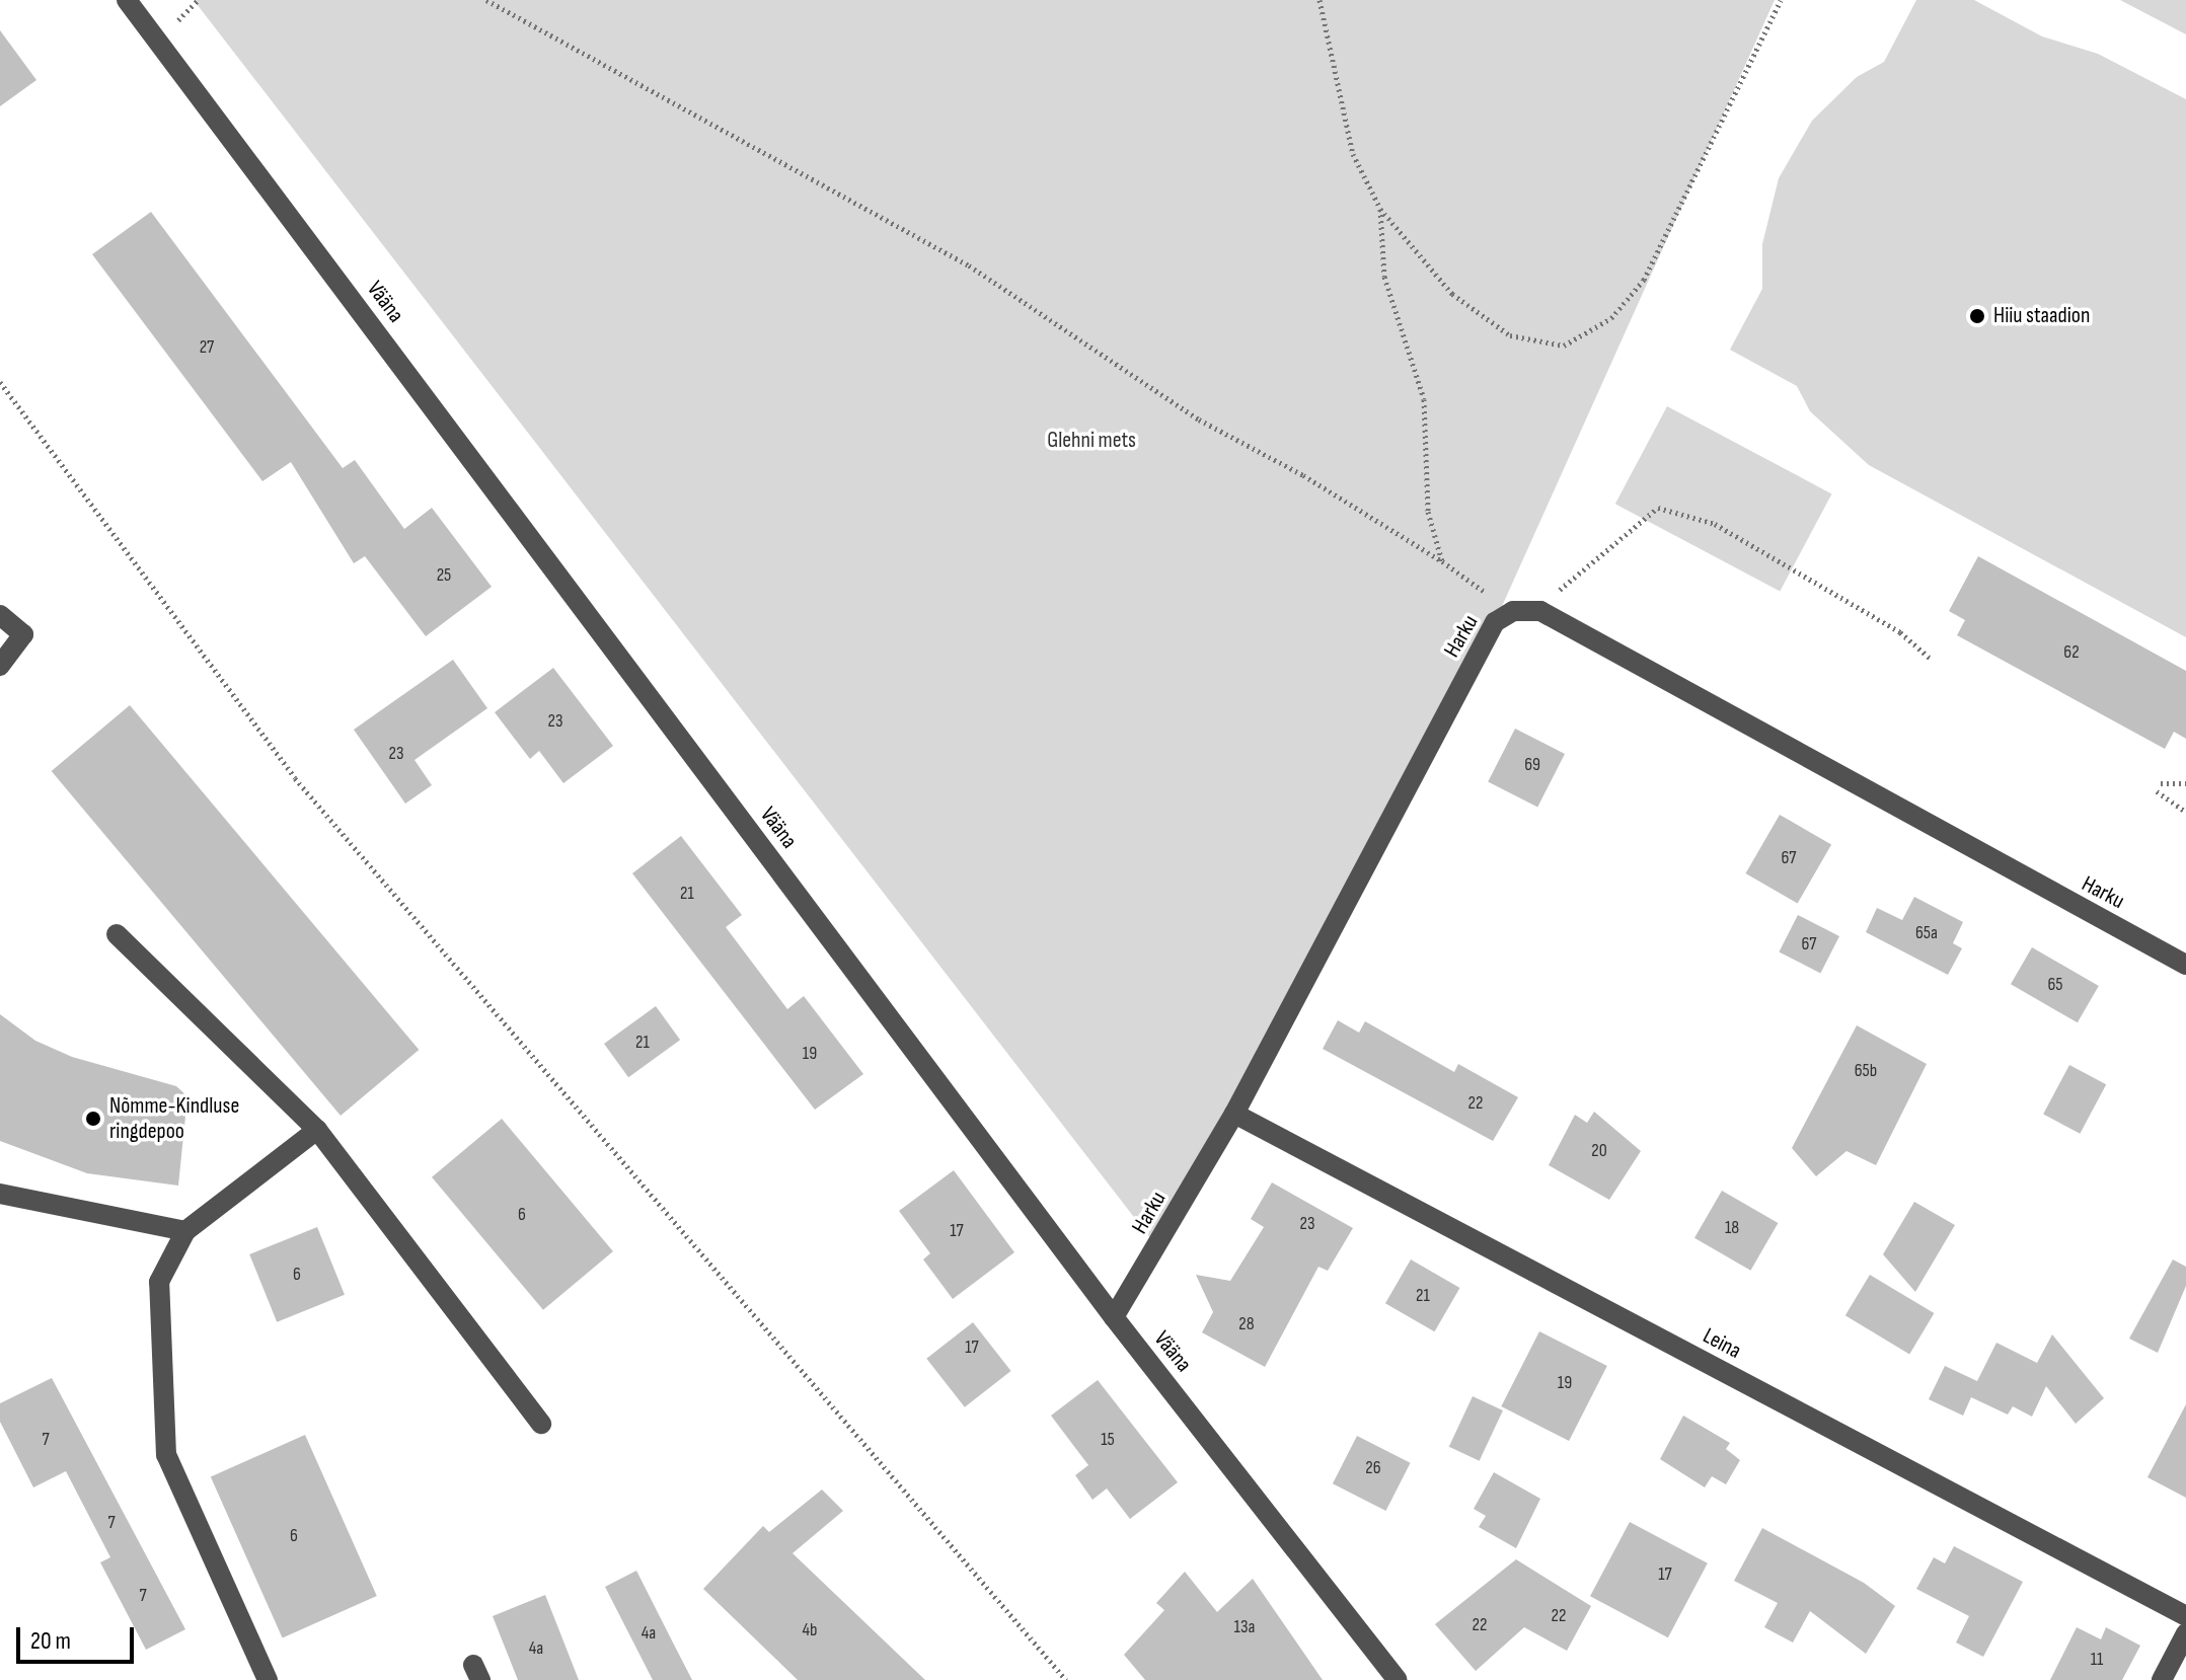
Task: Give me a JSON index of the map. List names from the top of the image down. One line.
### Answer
{"streets":{"street":["Vääna","Harku","Leina"]},"crossings":[["Vääna","Harku"],["Harku","Leina"]],"parks":["Glehni mets"],"places":["Hiiu staadion","Nõmme-Kindluse ringdepoo"],"house_numbers":["27","25","62","23","23","69","67","21","65a","67","65","21","19","65b","22","20","6","23","18","17","6","21","28","17","19","7","15","26","7","6","17","7","22","22","13a","4b","4a","4a","11"],"scale_bar":"20 m"}
